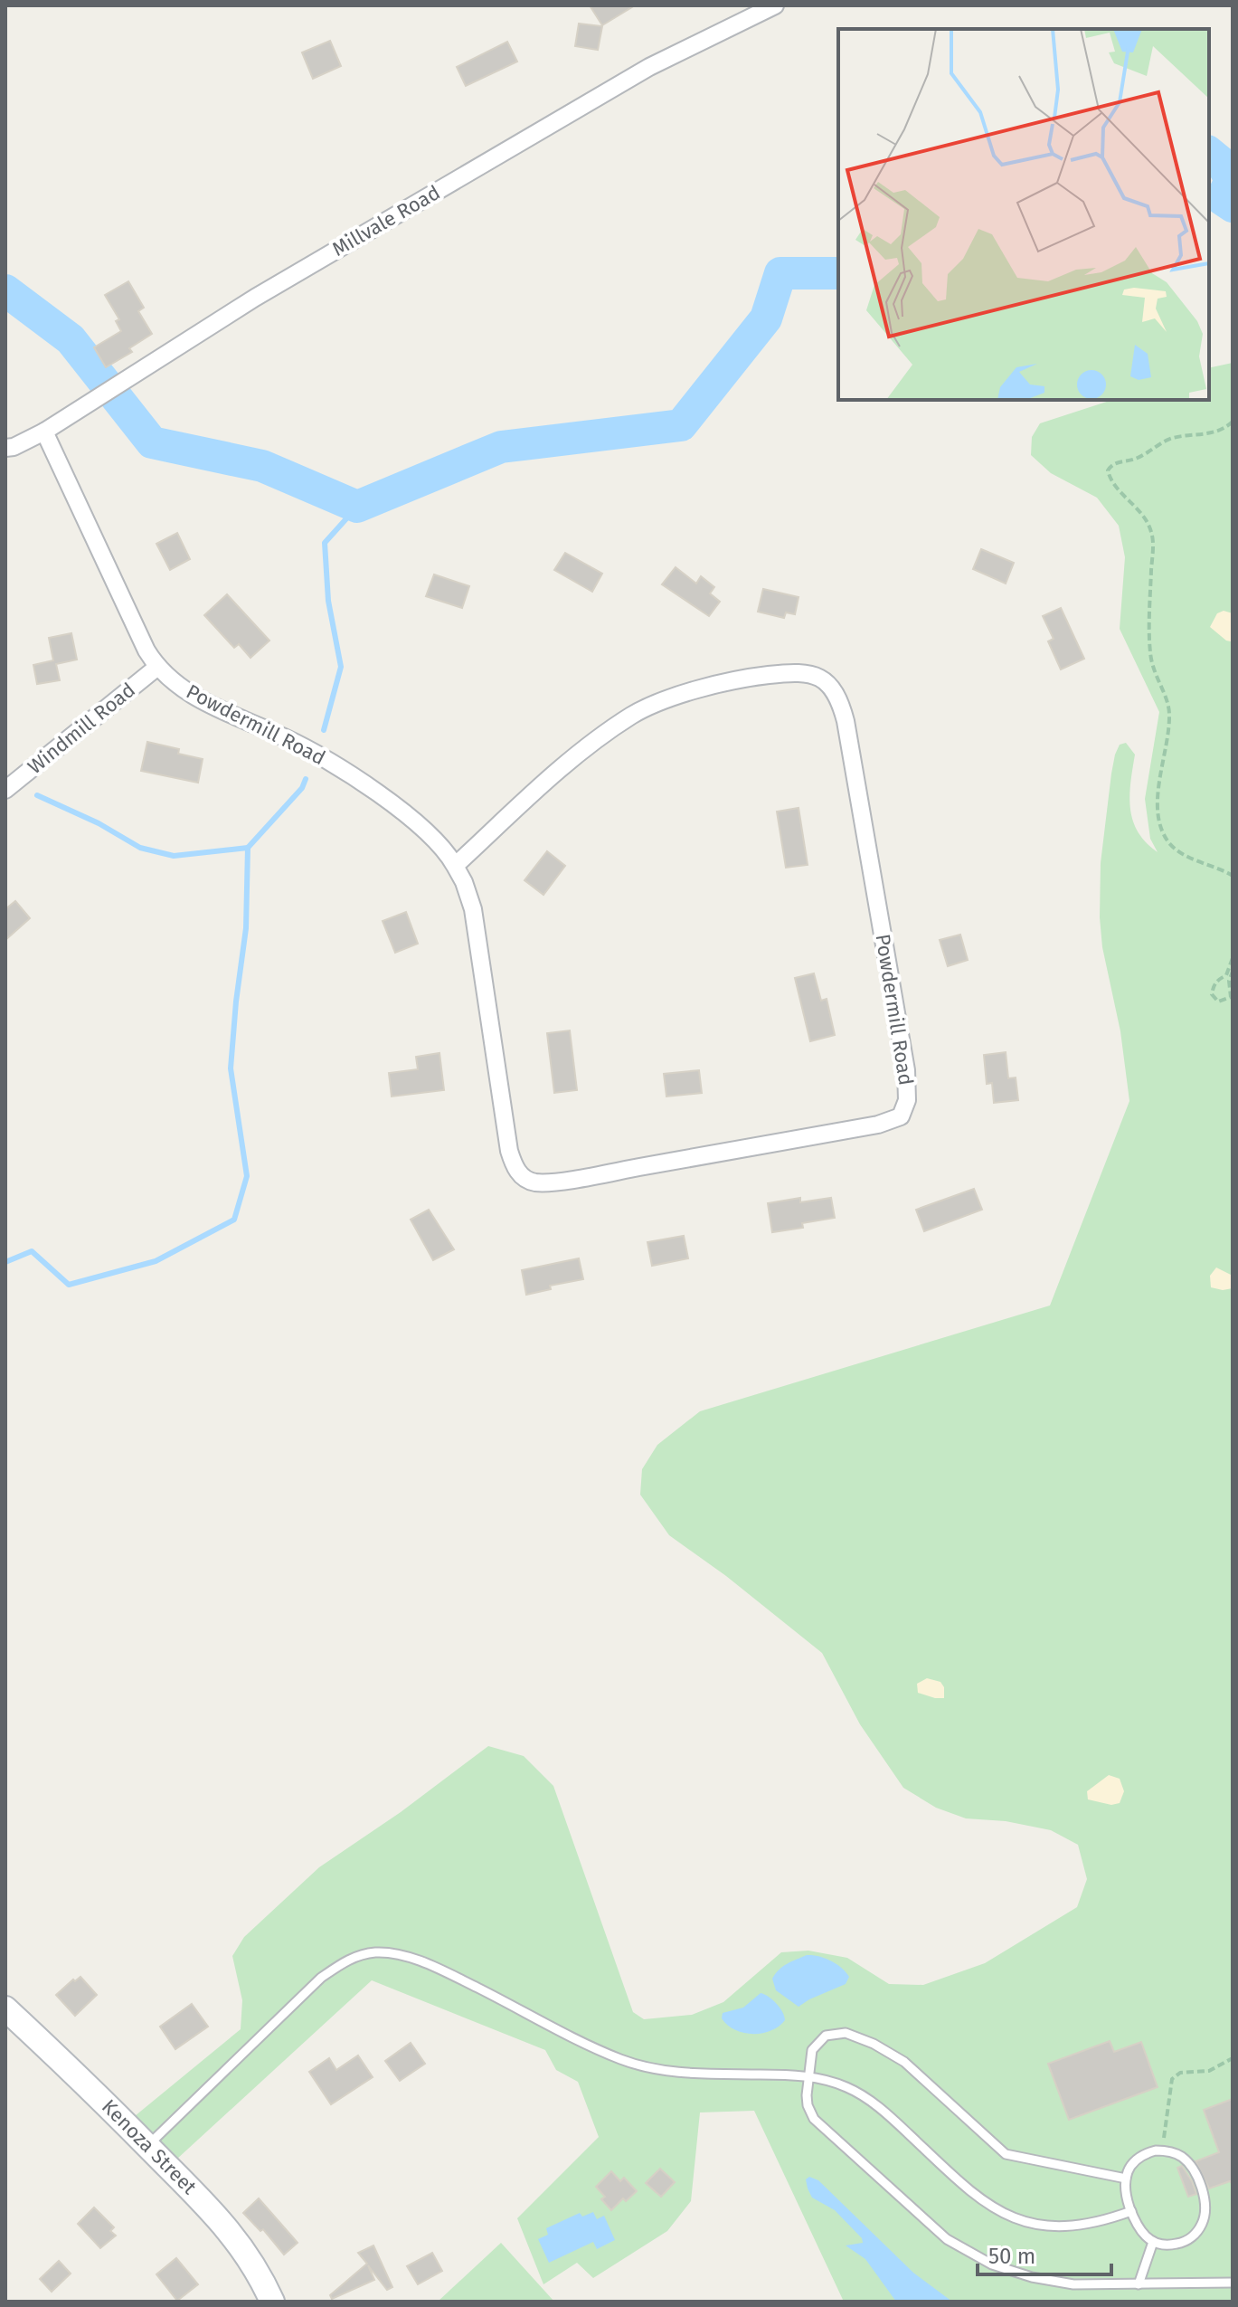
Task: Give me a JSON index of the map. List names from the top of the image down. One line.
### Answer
{"streets":{"street":["Millvale Road","Powdermill Road","Windmill Road","Kenoza Street"]},"crossings":[["Millvale Road","Powdermill Road"],["Powdermill Road","Windmill Road"]],"scale_bar":"50 m"}
